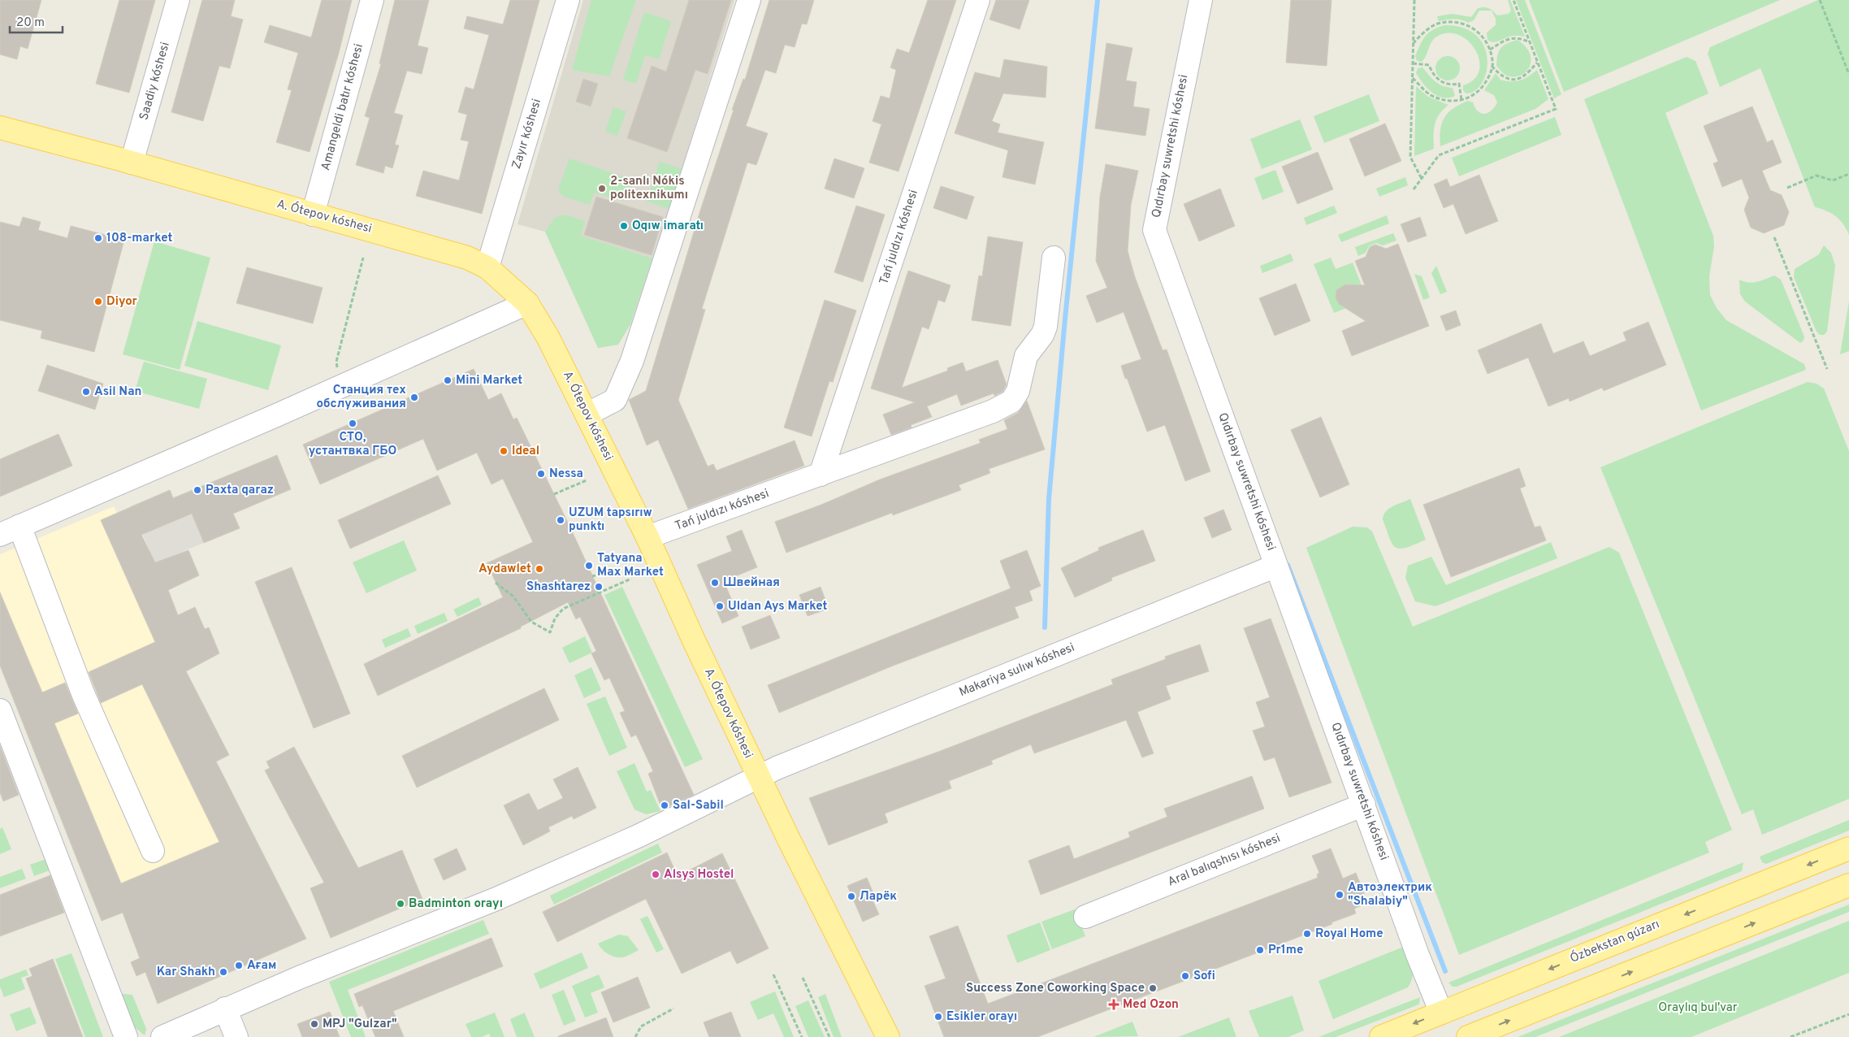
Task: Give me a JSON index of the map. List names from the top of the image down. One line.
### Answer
{"streets":{"main road":["A. Ótepov kóshesi","Ózbekstan gúzarı"],"street":["Saadiy kóshesi","Amangeldi batır kóshesi","Zayır kóshesi","Qıdırbay suwretshi kóshesi","Tań juldızı kóshesi","Makariya sulıw kóshesi","Aral balıqshısı kóshesi"]},"crossings":[["Saadiy kóshesi","A. Ótepov kóshesi"],["Amangeldi batır kóshesi","A. Ótepov kóshesi"],["Zayır kóshesi","A. Ótepov kóshesi"],["Qıdırbay suwretshi kóshesi","Makariya sulıw kóshesi"],["Qıdırbay suwretshi kóshesi","Aral balıqshısı kóshesi"],["Qıdırbay suwretshi kóshesi","Ózbekstan gúzarı"],["A. Ótepov kóshesi","Tań juldızı kóshesi"],["A. Ótepov kóshesi","Makariya sulıw kóshesi"]],"parks":["Oraylıq bul'var"],"places":{"other":["2-sanlı Nókis politexnikumı","Oqıw imaratı","108-market","Diyor","Mini Market","Asil Nan","Станция тех обслуживания","СТО, устантвка ГБО","Ideal","Nessa","Paxta qaraz","UZUM tapsırıw punktı","Tatyana Max Market","Aydawlet","Швейная","Shashtarez","Uldan Ays Market","Sal-Sabil","Alsys Hostel","Автоэлектрик \"Shalabiy\"","Ларёк","Badminton orayı","Royal Home","Pr1me","Ағам","Kar Shakh","Sofi","Success Zone Coworking Space","Esikler orayı","MPJ \"Gulzar\""],"health":["Med Ozon"]},"scale_bar":"20 m"}
